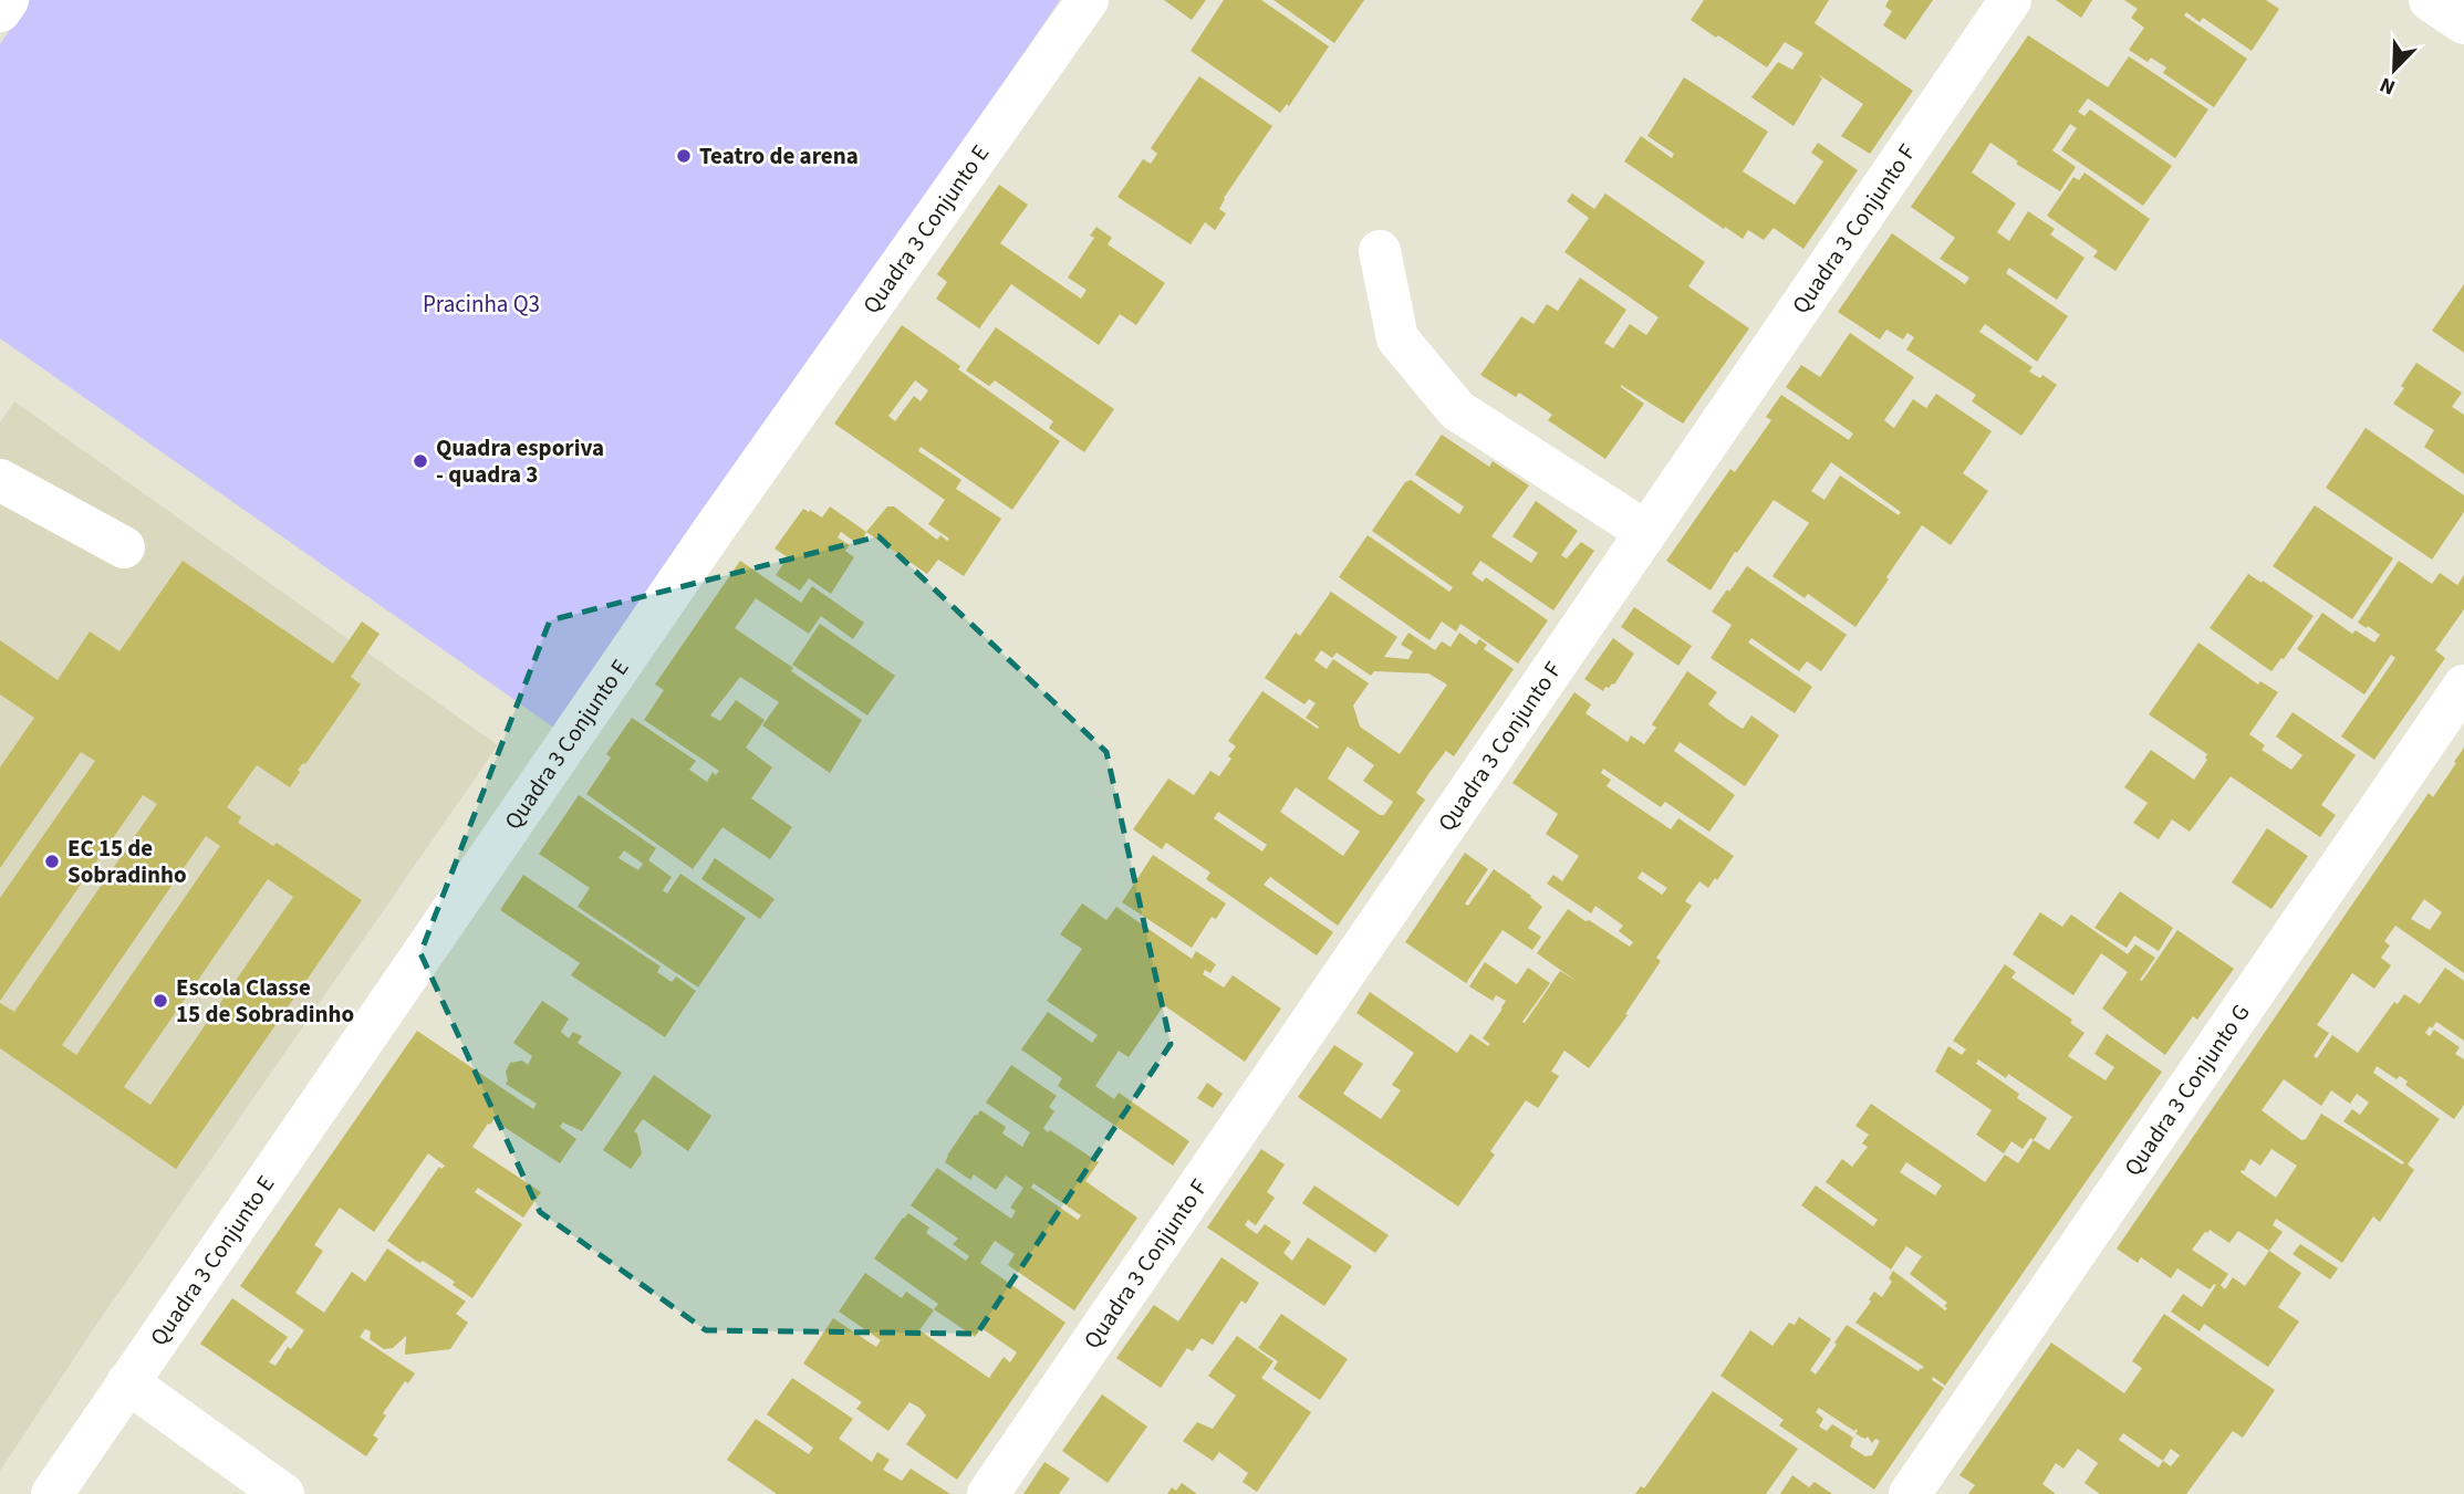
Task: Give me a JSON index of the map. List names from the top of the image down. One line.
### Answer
{"streets":{"street":["Quadra 3 Conjunto F","Quadra 3 Conjunto E","Quadra 3 Conjunto G"]},"parks":["Pracinha Q3"],"places":["Teatro de arena","Quadra esporiva - quadra 3","EC 15 de Sobradinho","Escola Classe 15 de Sobradinho"],"north":"bottom left"}
